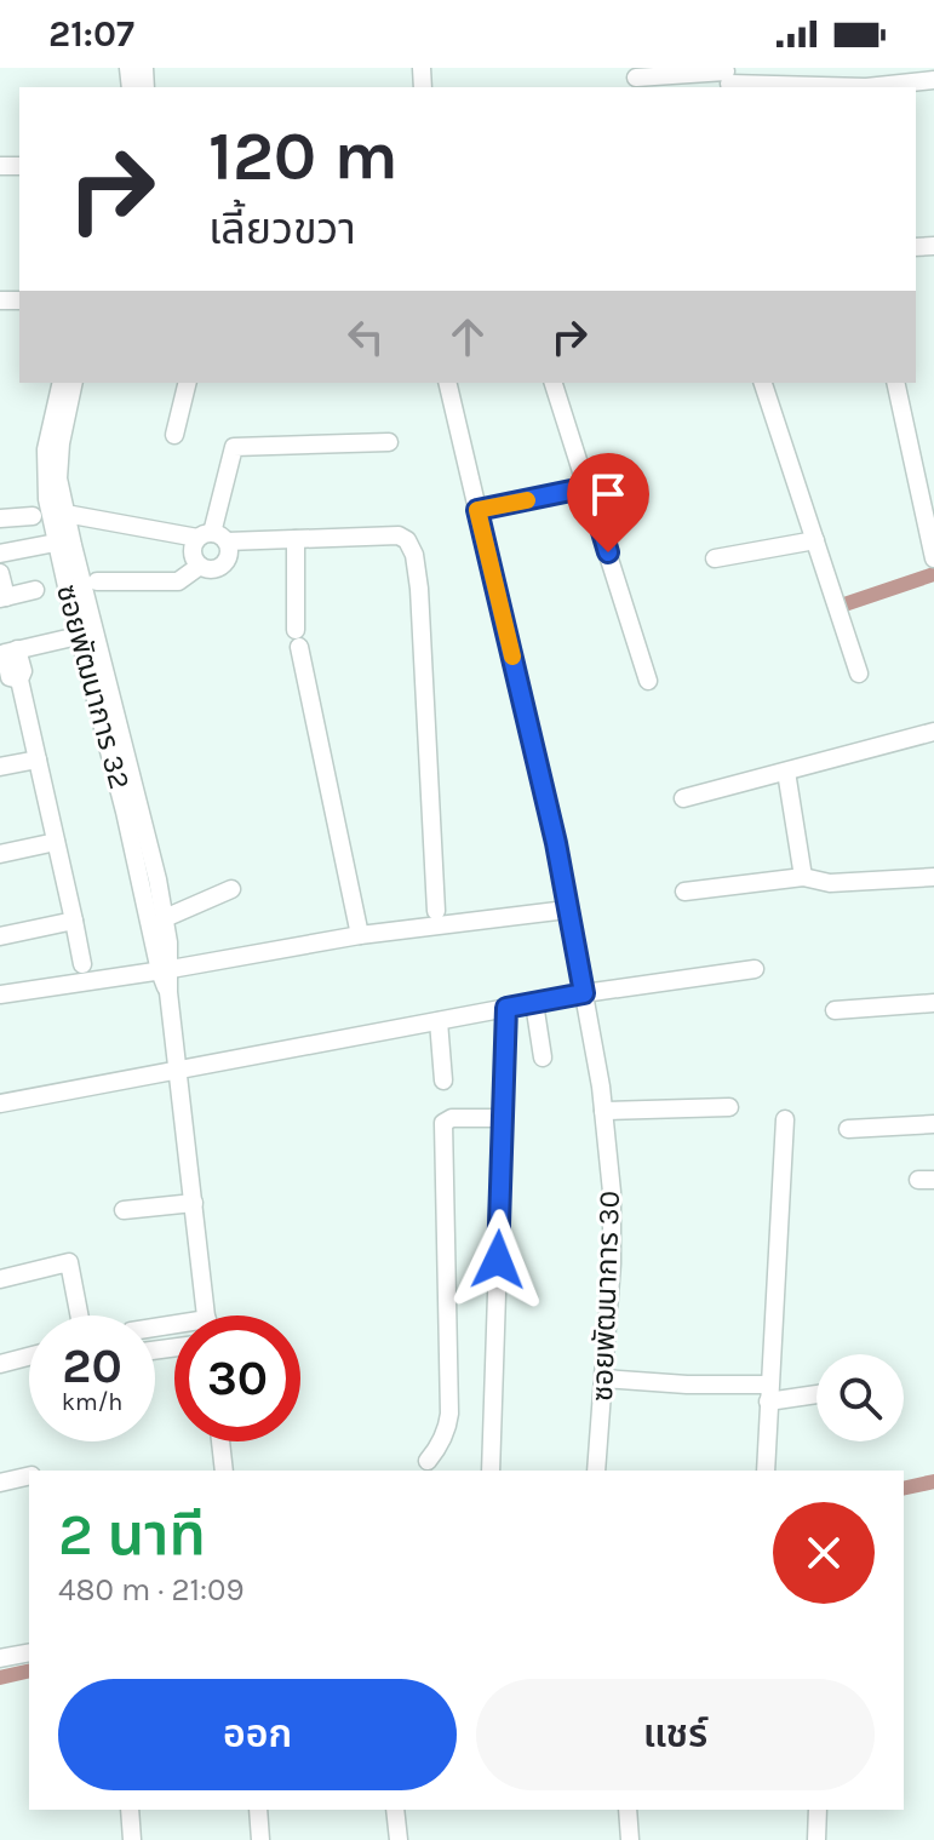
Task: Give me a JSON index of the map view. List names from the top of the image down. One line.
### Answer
{"streets":{"street":["ซอยพัฒนาการ 32","ซอยพัฒนาการ 30"]},"page":{"status":"21:07","turn":["120 m","เลี้ยวขวา"],"speed":"20 km/h","limit":"30","heading":["2 นาที","480 m · 21:09"],"buttons":["ออก","แชร์"]}}
